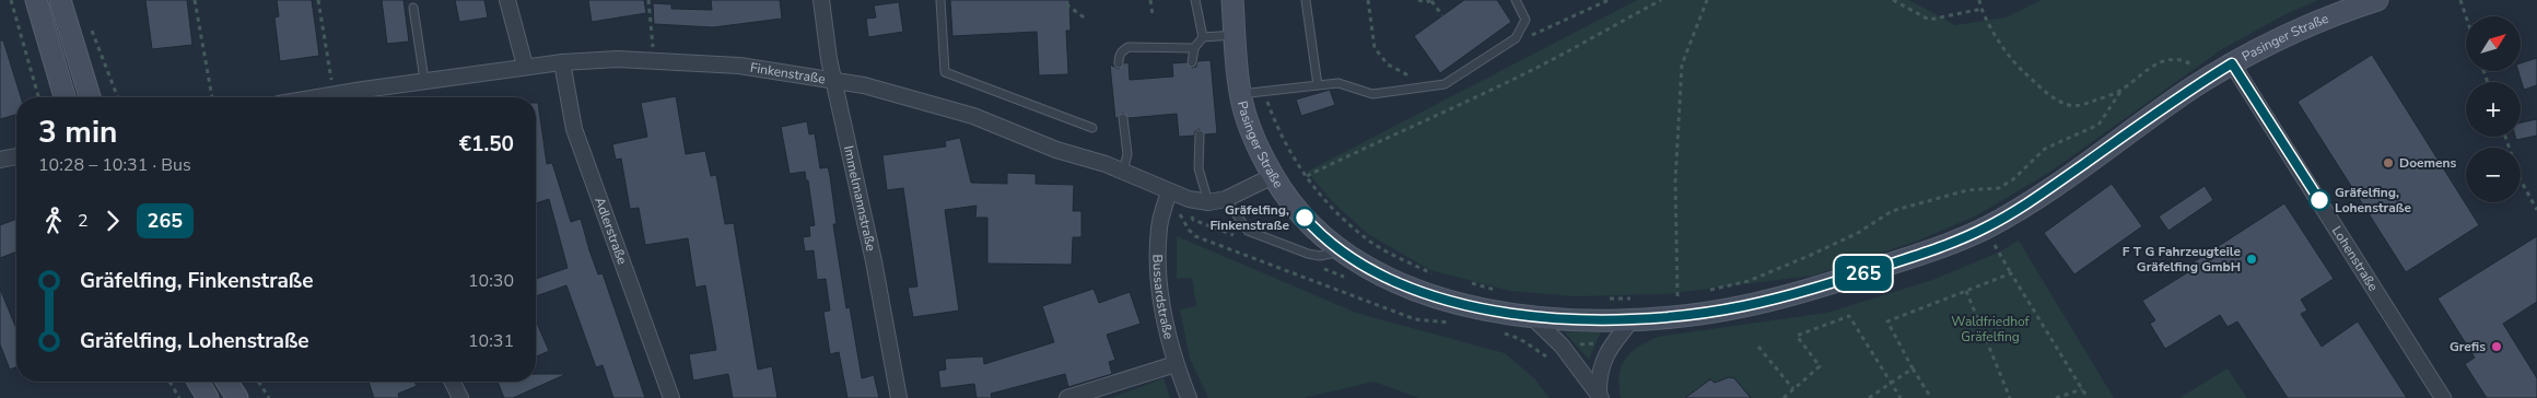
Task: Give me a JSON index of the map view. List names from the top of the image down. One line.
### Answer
{"streets":{"main road":["Pasinger Straße"],"street":["Finkenstraße","Immelmannstraße","Adlerstraße","Lohenstraße","Bussardstraße"]},"crossings":[["Pasinger Straße","Finkenstraße"],["Pasinger Straße","Lohenstraße"],["Finkenstraße","Immelmannstraße"],["Finkenstraße","Adlerstraße"],["Finkenstraße","Bussardstraße"]],"parks":["Waldfriedhof Gräfelfing"],"places":["Doemens","Gräfelfing, Lohenstraße","Gräfelfing, Finkenstraße","F T G Fahrzeugteile Gräfelfing GmbH","Grefis"],"lines":["bus line 265"],"north":"top right","page":{"on_map":"265","map_buttons":["+","−"],"heading":["3 min","10:28 – 10:31 · Bus","€1.50"],"legs":["2","265"],"list":[{"name":"Gräfelfing, Finkenstraße","value":"10:30"},{"name":"Gräfelfing, Lohenstraße","value":"10:31"}]}}
